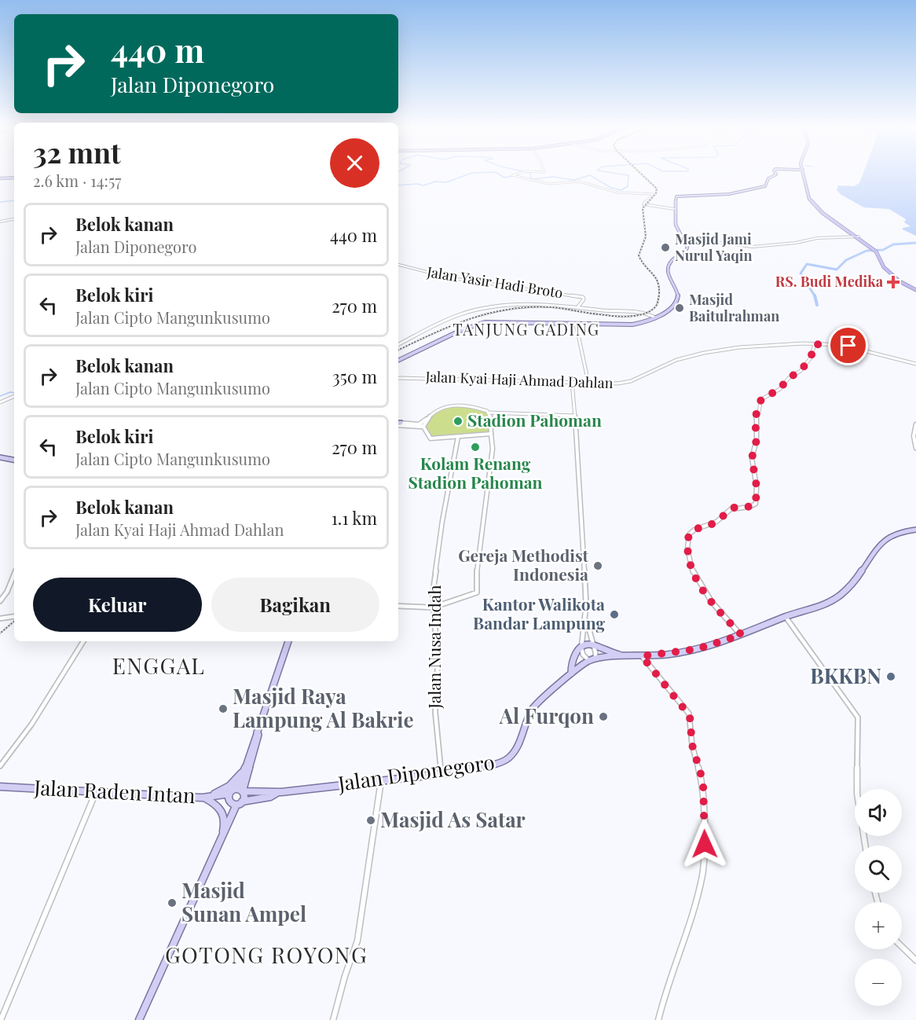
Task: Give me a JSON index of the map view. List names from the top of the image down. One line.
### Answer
{"streets":{"main road":["Jalan Diponegoro","Jalan Raden Intan"],"street":["Jalan Yasir Hadi Broto","Jalan Kyai Haji Ahmad Dahlan","Jalan Nusa Indah"]},"crossings":[["Jalan Nusa Indah","Jalan Diponegoro"],["Jalan Diponegoro","Jalan Raden Intan"]],"districts":["TANJUNG GADING","ENGGAL","GOTONG ROYONG"],"places":{"other":["Masjid Jami Nurul Yaqin","Masjid Baitulrahman","Stadion Pahoman","Kolam Renang Stadion Pahoman","Gereja Methodist Indonesia","Kantor Walikota Bandar Lampung","BKKBN","Masjid Raya Lampung Al Bakrie","Al Furqon","Masjid As Satar","Masjid Sunan Ampel"],"health":["RS. Budi Medika"]},"page":{"turn":["440 m","Jalan Diponegoro"],"heading":["32 mnt","2.6 km · 14:57"],"list":[{"name":"Belok kanan","note":"Jalan Diponegoro","value":"440 m"},{"name":"Belok kiri","note":"Jalan Cipto Mangunkusumo","value":"270 m"},{"name":"Belok kanan","note":"Jalan Cipto Mangunkusumo","value":"350 m"},{"name":"Belok kiri","note":"Jalan Cipto Mangunkusumo","value":"270 m"},{"name":"Belok kanan","note":"Jalan Kyai Haji Ahmad Dahlan","value":"1.1 km"}],"buttons":["Keluar","Bagikan"],"map_buttons":["+","−"]}}
